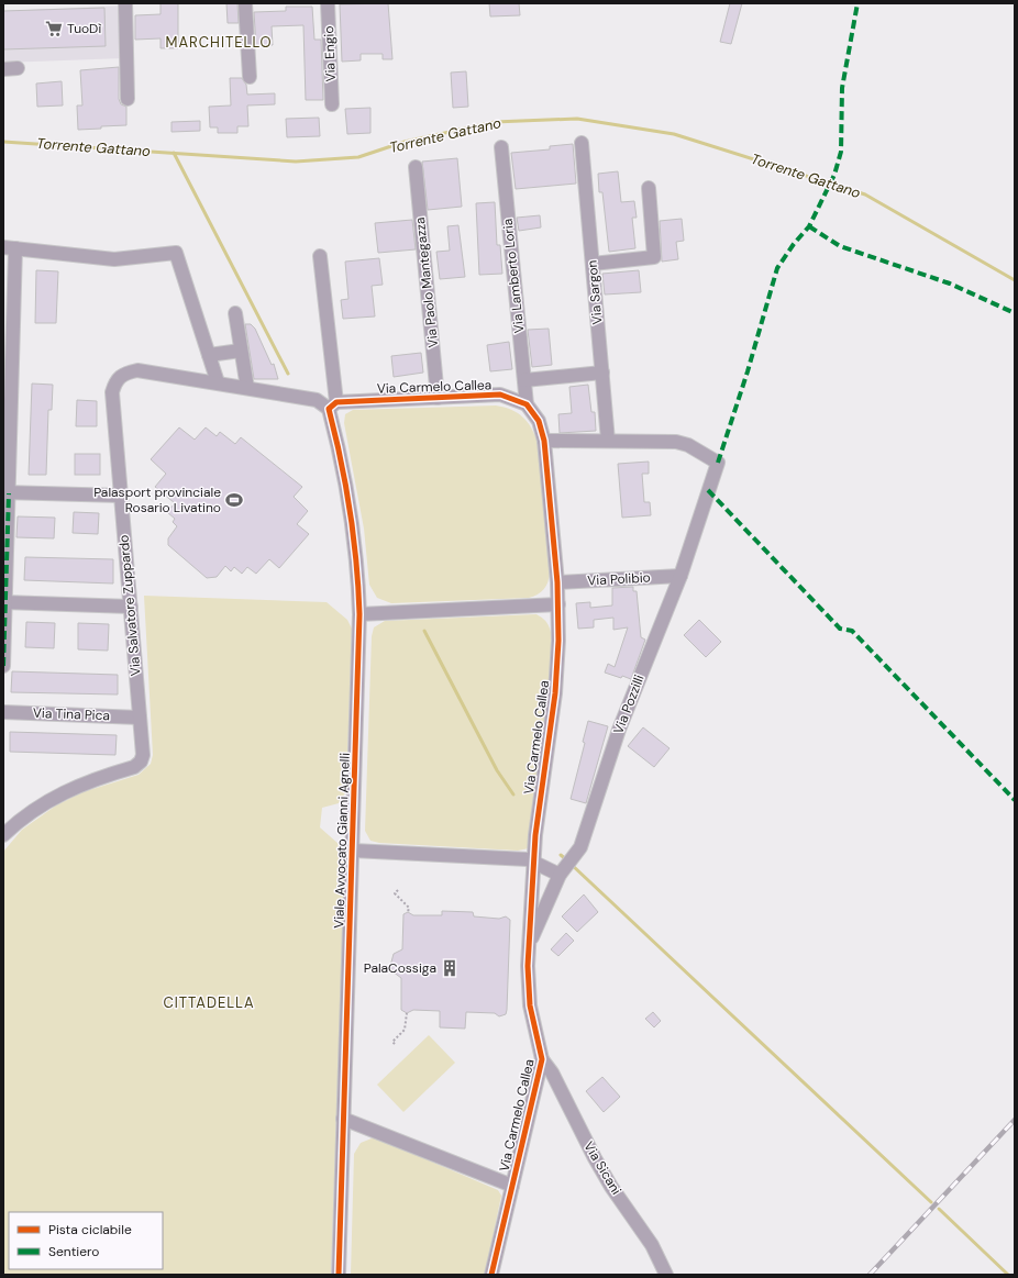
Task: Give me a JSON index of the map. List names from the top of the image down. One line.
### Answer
{"streets":{"street":["Via Engio","Via Lamberto Loria","Via Paolo Mantegazza","Via Sargon","Via Carmelo Callea","Via Polibio","Via Salvatore Zuppardo","Via Pozzilli","Via Tina Pica","Viale Avvocato Gianni Agnelli","Via Sicani"]},"crossings":[["Via Lamberto Loria","Via Carmelo Callea"],["Via Paolo Mantegazza","Via Carmelo Callea"],["Via Sargon","Via Pozzilli"],["Via Carmelo Callea","Via Polibio"],["Via Carmelo Callea","Via Salvatore Zuppardo"],["Via Carmelo Callea","Via Pozzilli"],["Via Carmelo Callea","Viale Avvocato Gianni Agnelli"],["Via Carmelo Callea","Via Sicani"],["Via Polibio","Via Pozzilli"],["Via Salvatore Zuppardo","Via Tina Pica"],["Via Salvatore Zuppardo","Viale Avvocato Gianni Agnelli"]],"districts":["MARCHITELLO","CITTADELLA"],"water":["Torrente Gattano"],"places":{"supermarket":["TuoDì"],"sports":["Palasport provinciale Rosario Livatino"],"building":["PalaCossiga"]},"legend":["Pista ciclabile","Sentiero"]}
